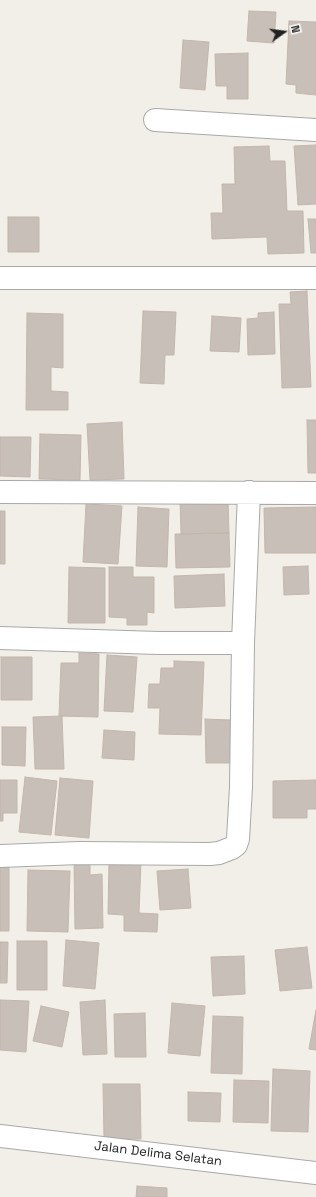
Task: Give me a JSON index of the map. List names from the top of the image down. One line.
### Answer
{"streets":{"street":["Jalan Delima Selatan"]},"north":"right"}
